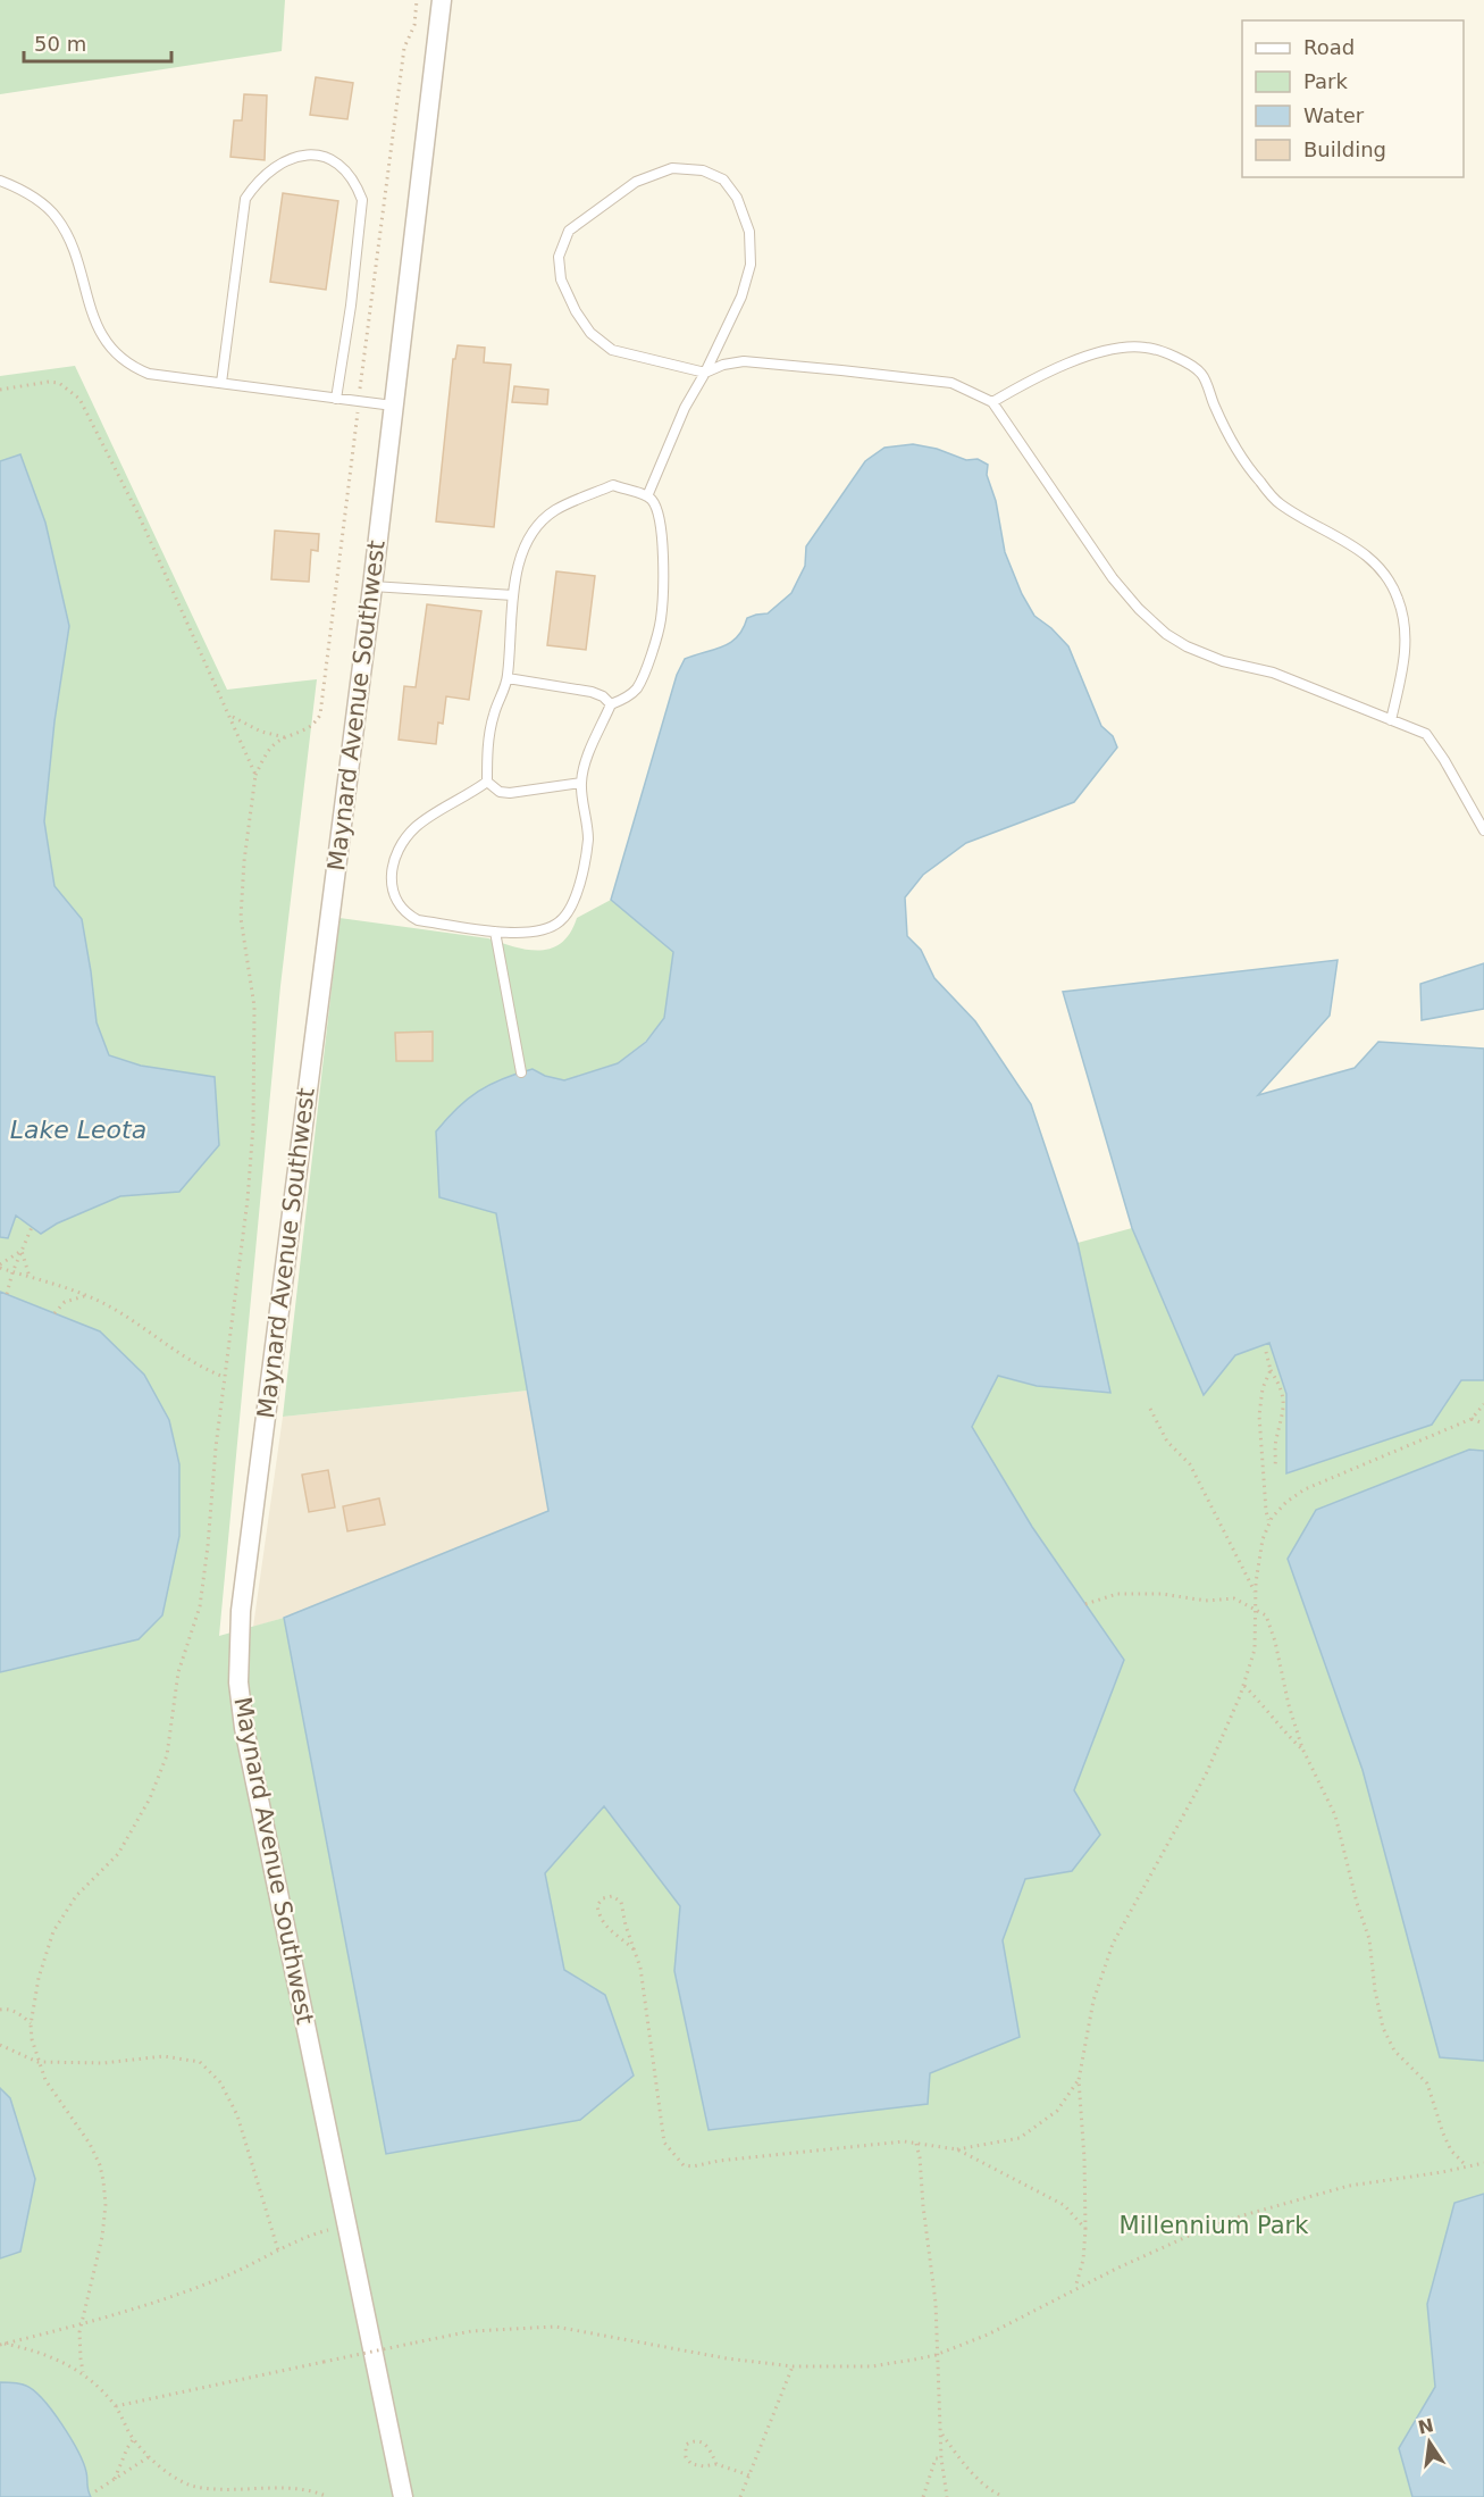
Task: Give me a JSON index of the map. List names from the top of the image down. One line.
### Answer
{"streets":{"street":["Maynard Avenue Southwest"]},"water":["Lake Leota"],"parks":["Millennium Park"],"legend":["Road","Park","Water","Building"],"scale_bar":"50 m","north":"top"}
